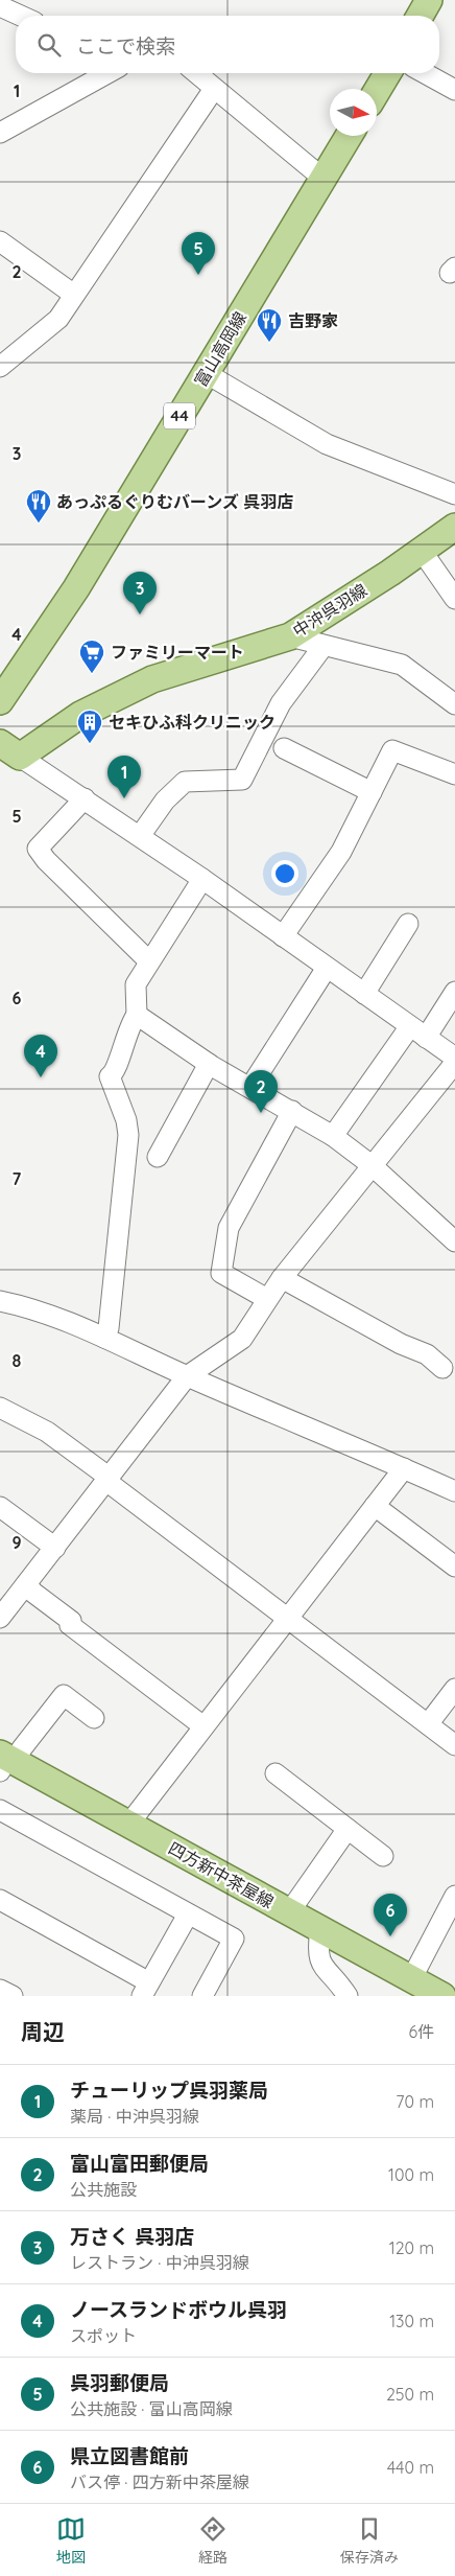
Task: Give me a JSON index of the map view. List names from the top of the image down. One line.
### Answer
{"streets":{"main road":["富山高岡線","44","中沖呉羽線","四方新中茶屋線"]},"places":{"restaurant":["吉野家","あっぷるぐりむバーンズ 呉羽店"],"supermarket":["ファミリーマート"],"building":["セキひふ科クリニック"]},"north":"right","page":{"search":"ここで検索","pins":["5","3","1","4","2","6"],"heading":["周辺","6件"],"list":[{"mark":"1","name":"チューリップ呉羽薬局","note":"薬局 · 中沖呉羽線","value":"70 m"},{"mark":"2","name":"富山富田郵便局","note":"公共施設","value":"100 m"},{"mark":"3","name":"万さく 呉羽店","note":"レストラン · 中沖呉羽線","value":"120 m"},{"mark":"4","name":"ノースランドボウル呉羽","note":"スポット","value":"130 m"},{"mark":"5","name":"呉羽郵便局","note":"公共施設 · 富山高岡線","value":"250 m"},{"mark":"6","name":"県立図書館前","note":"バス停 · 四方新中茶屋線","value":"440 m"}],"nav":["地図","経路","保存済み"]},"grid":{"rows":["1","2","3","4","5","6","7","8","9"]}}
